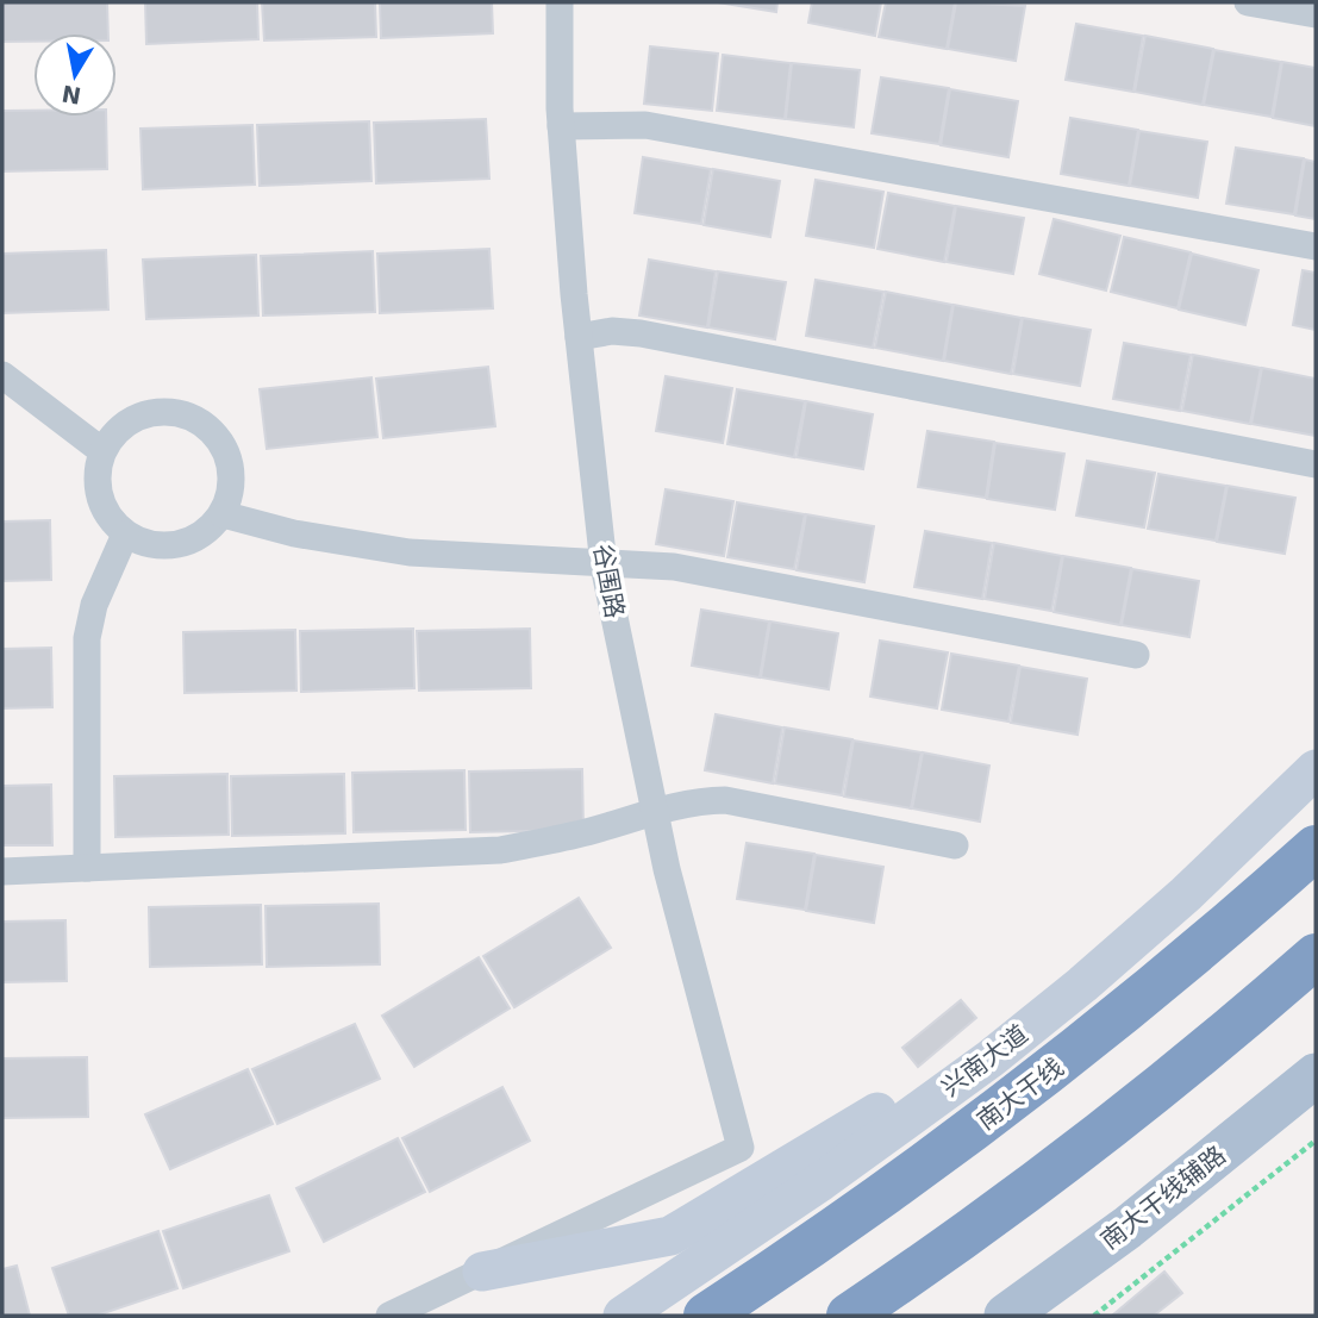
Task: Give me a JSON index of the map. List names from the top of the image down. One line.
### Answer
{"streets":{"highway":["南大干线"],"main road":["兴南大道","南大干线辅路"],"street":["谷围路"]},"north":"bottom"}
